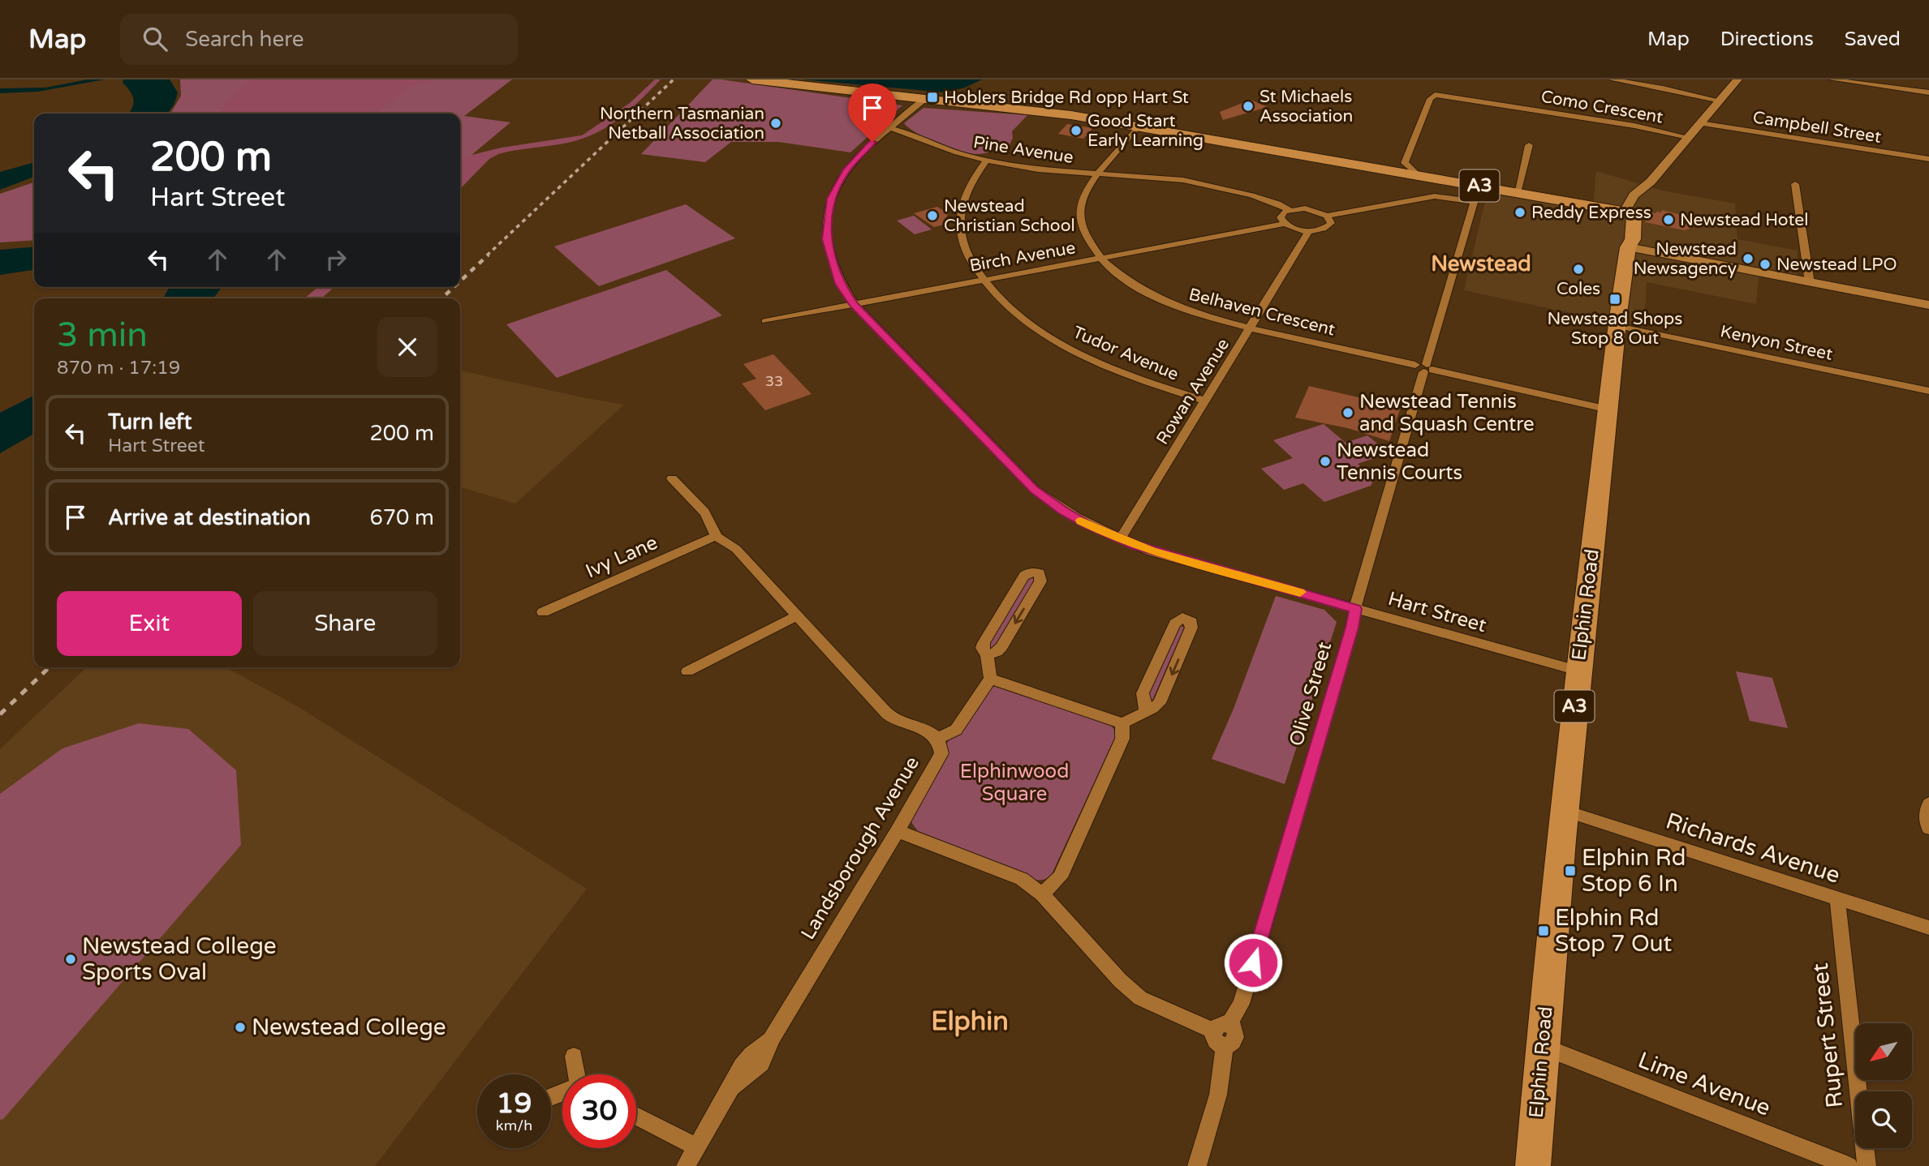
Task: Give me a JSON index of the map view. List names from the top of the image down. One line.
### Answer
{"streets":{"highway":["A3","Elphin Road"],"street":["Como Crescent","Campbell Street","Pine Avenue","Birch Avenue","Belhaven Crescent","Kenyon Street","Tudor Avenue","Rowan Avenue","Ivy Lane","Hart Street","Olive Street","Landsborough Avenue","Richards Avenue","Rupert Street","Lime Avenue"]},"crossings":[["Como Crescent","A3"],["Pine Avenue","Belhaven Crescent"],["Pine Avenue","Tudor Avenue"],["Pine Avenue","Hart Street"],["A3","Belhaven Crescent"],["A3","Elphin Road"],["A3","Hart Street"],["A3","Olive Street"],["Birch Avenue","Belhaven Crescent"],["Birch Avenue","Tudor Avenue"],["Birch Avenue","Hart Street"],["Belhaven Crescent","Rowan Avenue"],["Belhaven Crescent","Elphin Road"],["Belhaven Crescent","Olive Street"],["Kenyon Street","Elphin Road"],["Tudor Avenue","Rowan Avenue"],["Rowan Avenue","Hart Street"],["Ivy Lane","Landsborough Avenue"],["Elphin Road","Hart Street"],["Elphin Road","Richards Avenue"],["Elphin Road","Lime Avenue"],["Hart Street","Olive Street"],["Richards Avenue","Rupert Street"]],"districts":["Newstead","Elphin"],"parks":["Elphinwood Square"],"places":{"transit":["Hoblers Bridge Rd opp Hart St","Newstead Shops Stop 8 Out","Elphin Rd Stop 6 In","Elphin Rd Stop 7 Out"],"other":["St Michaels Association","Northern Tasmanian Netball Association","Good Start Early Learning","Reddy Express","Newstead Christian School","Newstead Hotel","Newstead Newsagency","Newstead LPO","Coles","Newstead Tennis and Squash Centre","Newstead Tennis Courts","Newstead College Sports Oval","Newstead College"]},"house_numbers":["33"],"north":"bottom left","page":{"header":"Map","search":"Search here","nav":["Map","Directions","Saved"],"turn":["200 m","Hart Street"],"heading":["3 min","870 m · 17:19"],"list":[{"name":"Turn left","note":"Hart Street","value":"200 m"},{"name":"Arrive at destination","value":"670 m"}],"buttons":["Exit","Share"],"speed":"19 km/h","limit":"30"}}
